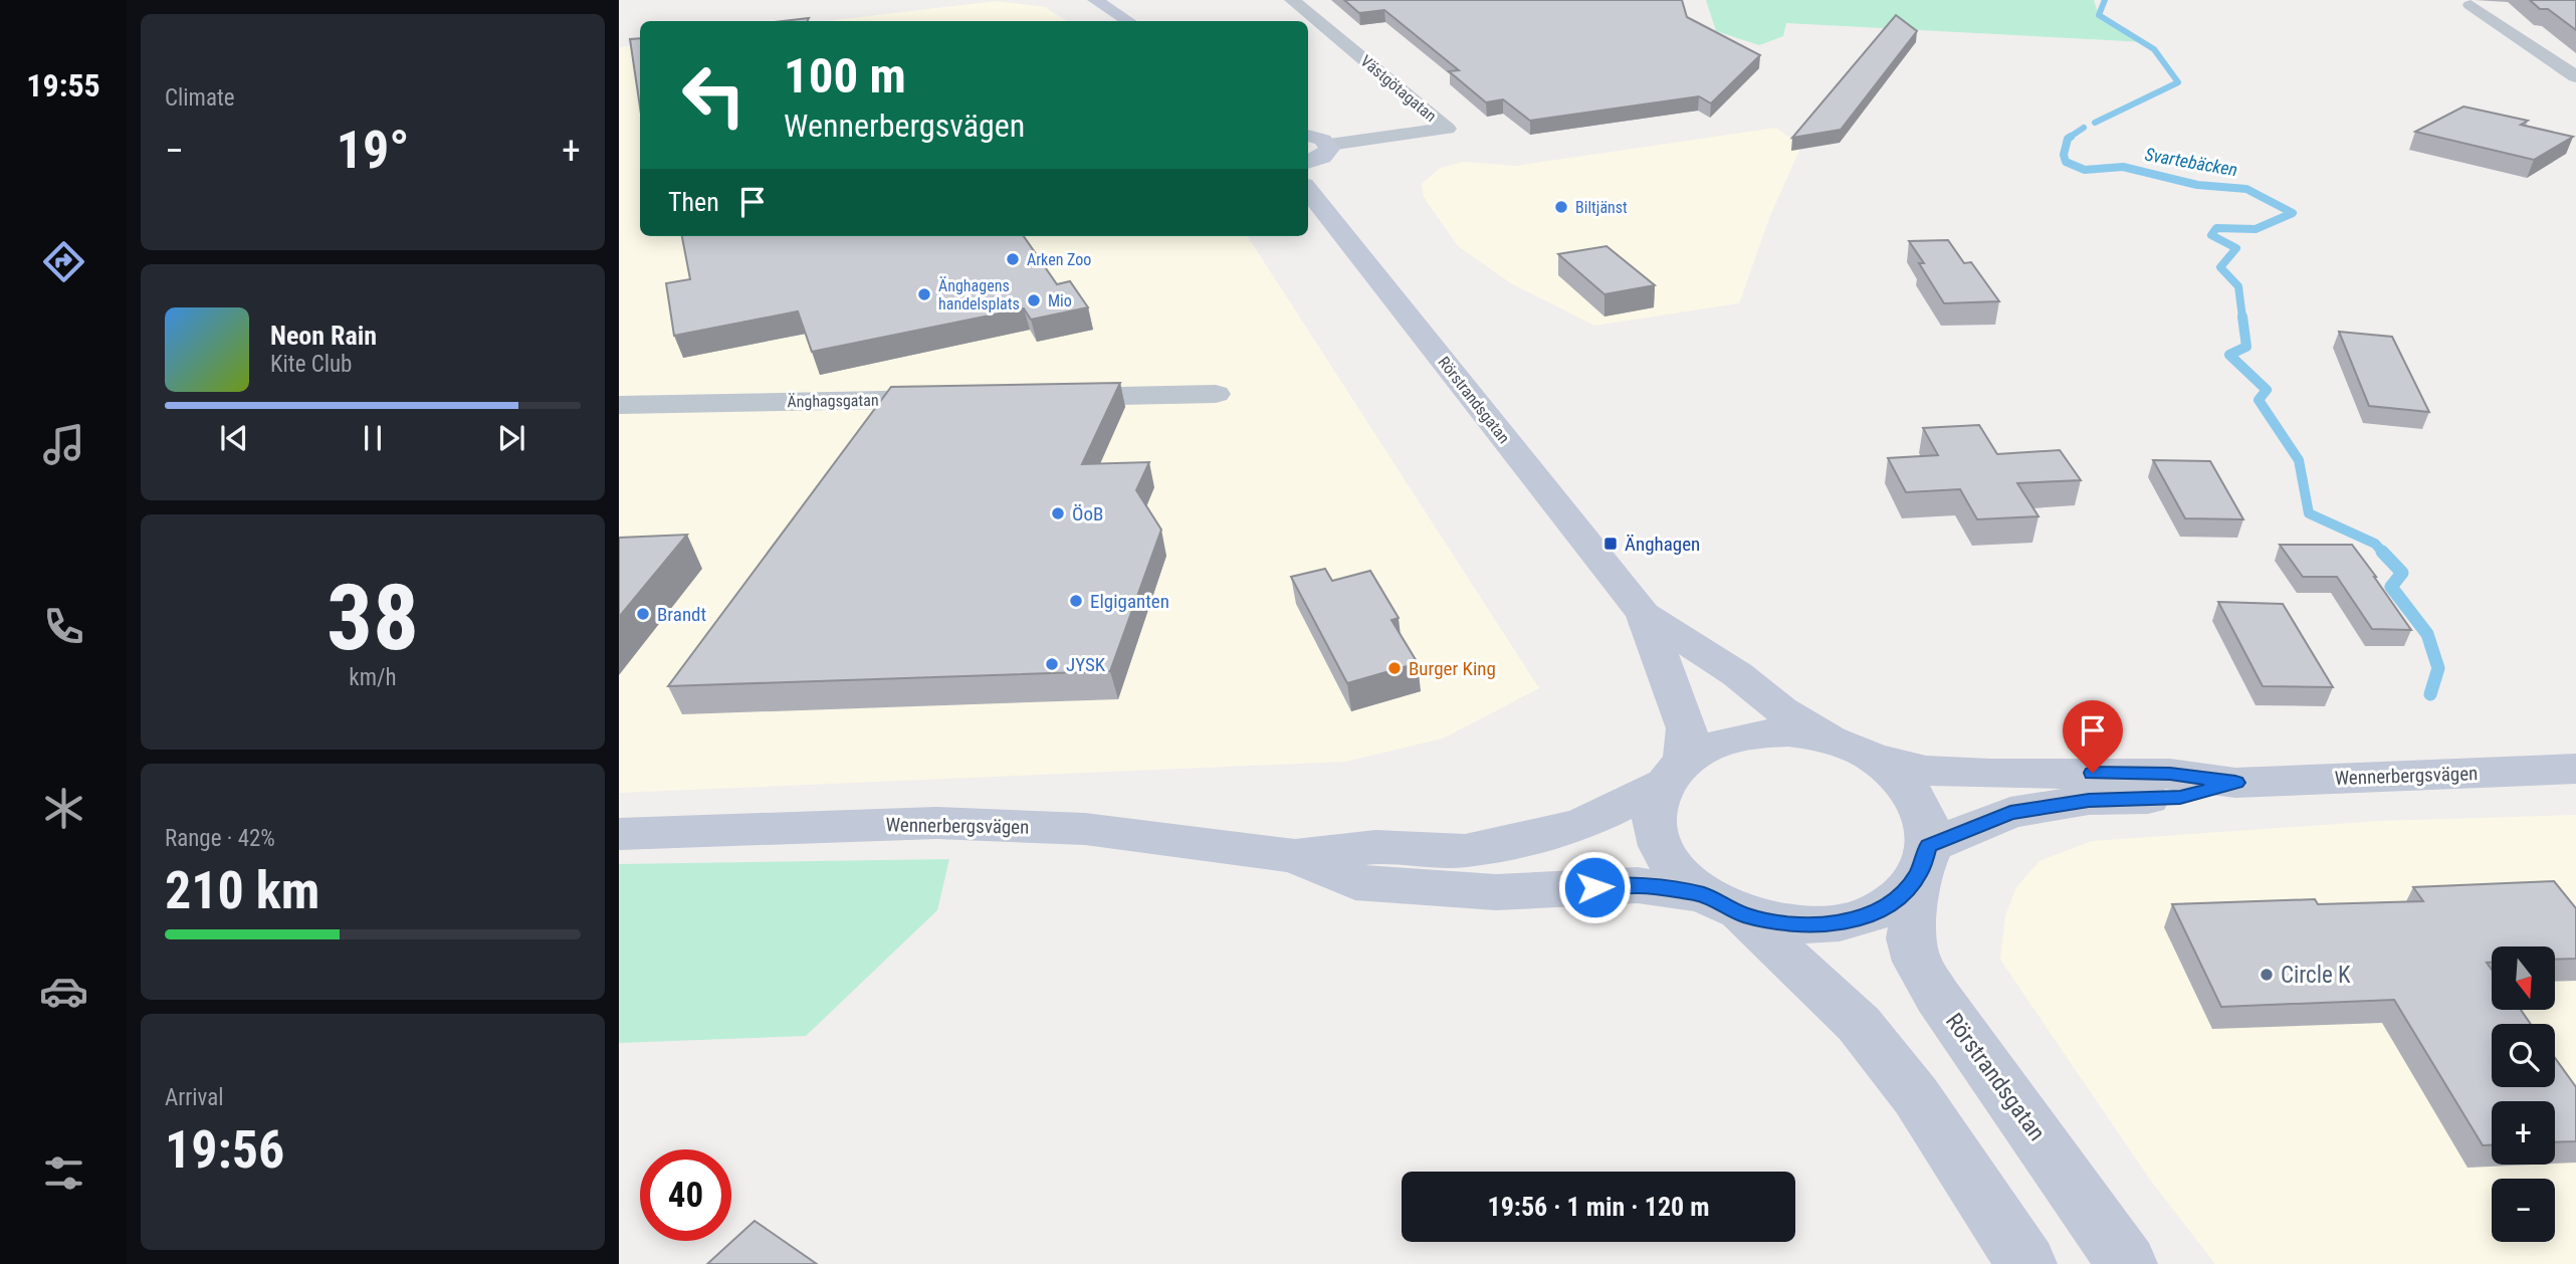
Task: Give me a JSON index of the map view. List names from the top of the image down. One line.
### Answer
{"streets":{"main road":["Rörstrandsgatan","Wennerbergsvägen"],"street":["Västgötagatan","Änghagsgatan"]},"crossings":[["Rörstrandsgatan","Wennerbergsvägen"]],"water":["Svartebäcken"],"places":{"other":["Biltjänst","Arken Zoo","Änghagens handelsplats","Mio","ÖoB","Elgiganten","Brandt","JYSK","Burger King","Circle K"],"transit":["Änghagen"]},"north":"bottom","page":{"tabs":"19:55","tile":["Climate",["38","km/h"],["Range · 42%","210 km"],["Arrival","19:56"]],"turn":["100 m","Wennerbergsvägen"],"heat":["−","19°","+"],"then":"Then","song":["Neon Rain","Kite Club"],"map_buttons":["+","−"],"limit":"40","trip":"19:56 · 1 min · 120 m"}}
